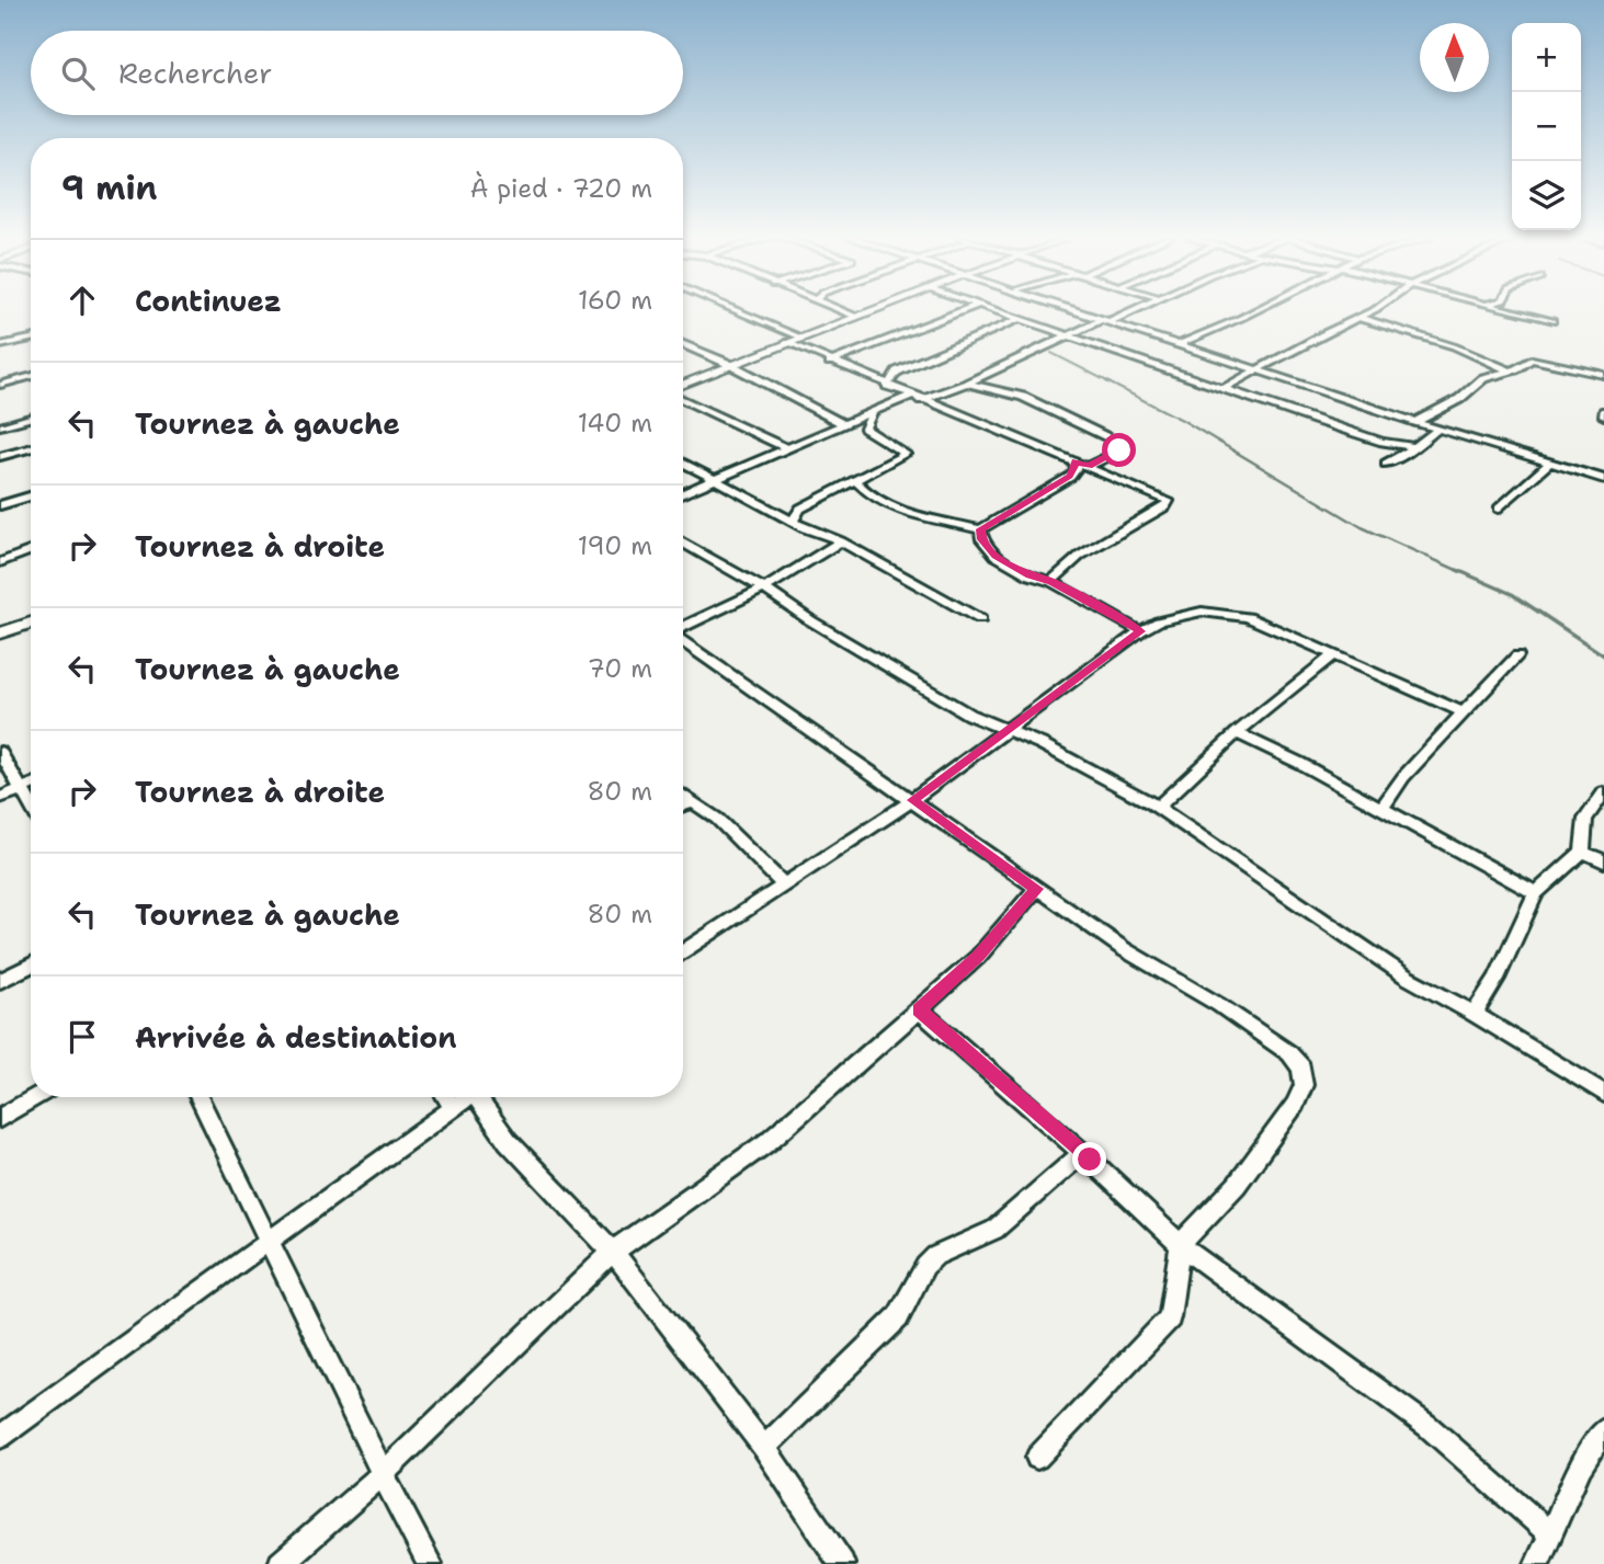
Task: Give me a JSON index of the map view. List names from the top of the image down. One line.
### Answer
{"north":"top","page":{"map_buttons":["+","−"],"search":"Rechercher","heading":["9 min","À pied · 720 m"],"list":[["Continuez","160 m"],["Tournez à gauche","140 m"],["Tournez à droite","190 m"],["Tournez à gauche","70 m"],["Tournez à droite","80 m"],["Tournez à gauche","80 m"],"Arrivée à destination"]}}
